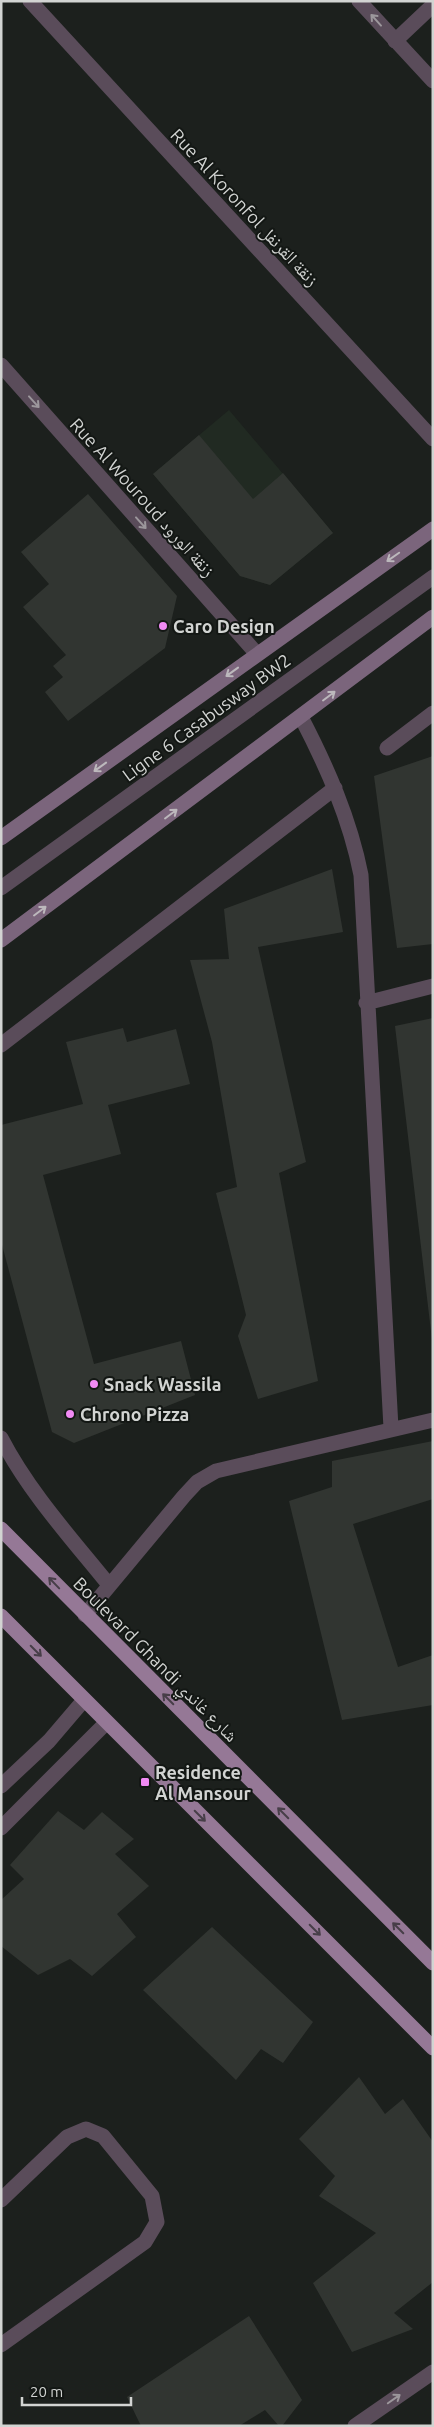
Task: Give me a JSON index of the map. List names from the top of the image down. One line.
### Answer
{"streets":{"main road":["Boulevard Ghandi شارع غاندي"],"street":["Rue Al Koronfol زنقة القرنفل","Rue Al Wouroud زنقة الورود","Ligne 6 Casabusway BW2"]},"one_way":["Rue Al Wouroud زنقة الورود"],"places":{"other":["Caro Design","Snack Wassila","Chrono Pizza"],"transit":["Residence Al Mansour"]},"scale_bar":"20 m"}
